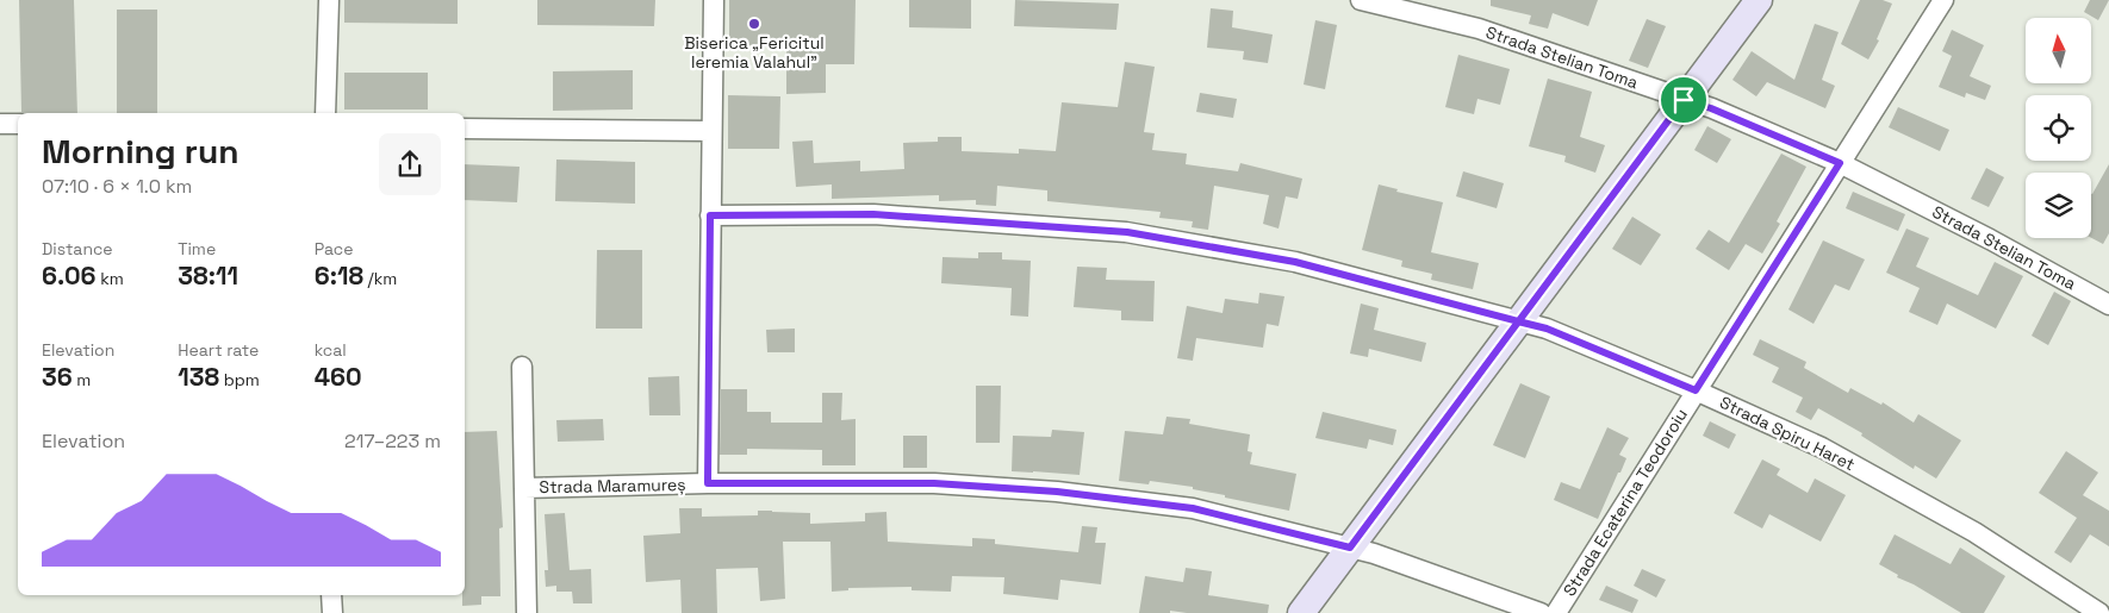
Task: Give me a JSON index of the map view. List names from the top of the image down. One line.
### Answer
{"streets":{"street":["Strada Stelian Toma","Strada Spiru Haret","Strada Maramureș","Strada Ecaterina Teodoroiu"]},"crossings":[["Strada Stelian Toma","Strada Ecaterina Teodoroiu"],["Strada Spiru Haret","Strada Ecaterina Teodoroiu"]],"places":["Biserica „Fericitul Ieremia Valahul”"],"north":"top","page":{"heading":["Morning run","07:10 · 6 × 1.0 km"],"stats":[["Distance","6.06 km"],["Time","38:11"],["Pace","6:18 /km"],["Elevation","36 m"],["Heart rate","138 bpm"],["kcal","460"]],"chart":["Elevation","217–223 m"]}}
